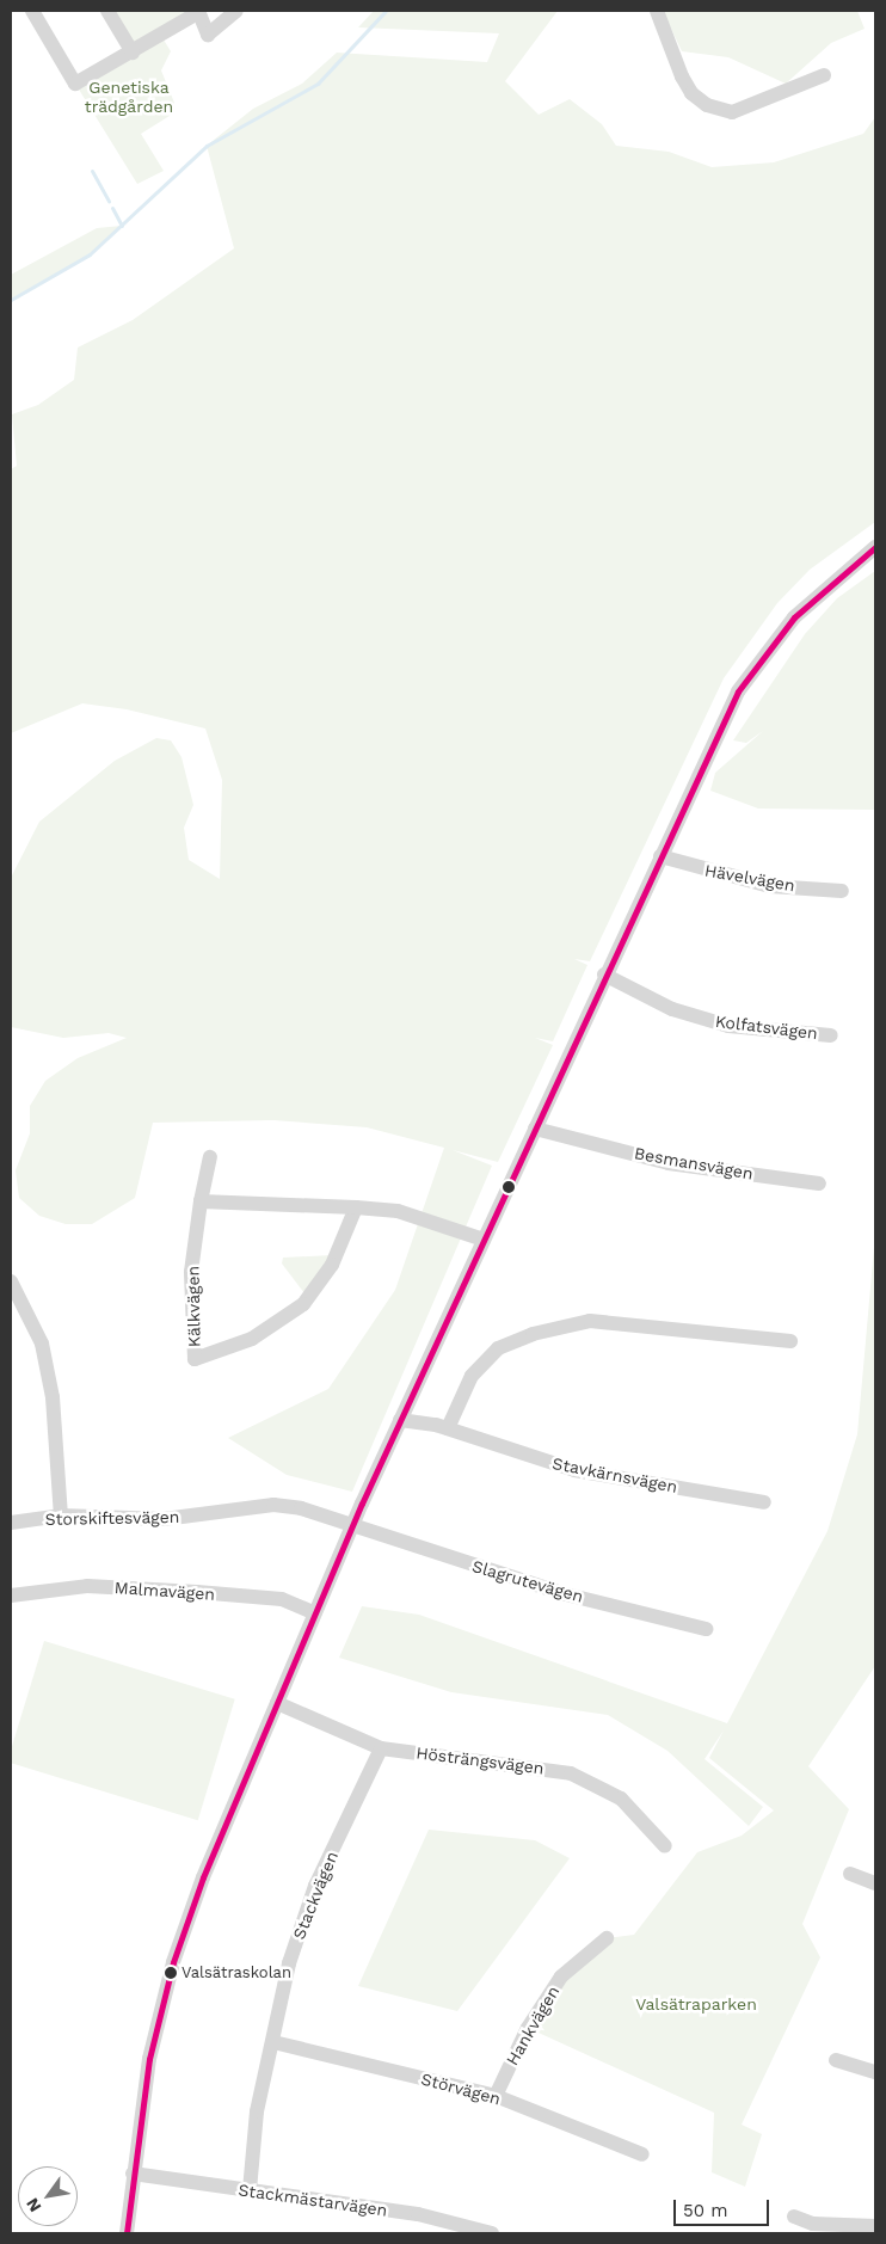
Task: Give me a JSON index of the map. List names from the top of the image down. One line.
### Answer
{"streets":{"street":["Hävelvägen","Kolfatsvägen","Besmansvägen","Kälkvägen","Stavkärnsvägen","Storskiftesvägen","Slagrutevägen","Malmavägen","Hösträngsvägen","Stackvägen","Hankvägen","Störvägen","Stackmästarvägen"]},"crossings":[["Storskiftesvägen","Slagrutevägen"],["Hösträngsvägen","Stackvägen"],["Stackvägen","Störvägen"],["Stackvägen","Stackmästarvägen"],["Hankvägen","Störvägen"]],"parks":["Genetiska trädgården","Valsätraparken"],"places":["Valsätraskolan"],"scale_bar":"50 m","north":"bottom left"}
